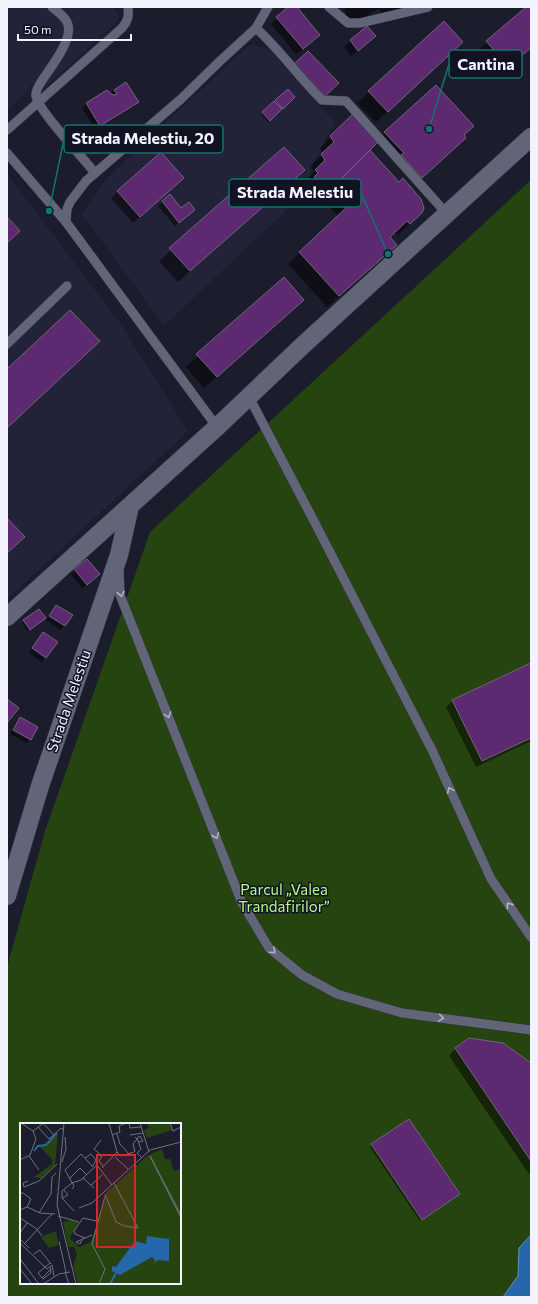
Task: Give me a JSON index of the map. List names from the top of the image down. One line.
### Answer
{"streets":{"street":["Strada Melestiu"]},"parks":["Parcul „Valea Trandafirilor”"],"places":["Cantina","Strada Melestiu, 20","Strada Melestiu"],"scale_bar":"50 m"}
